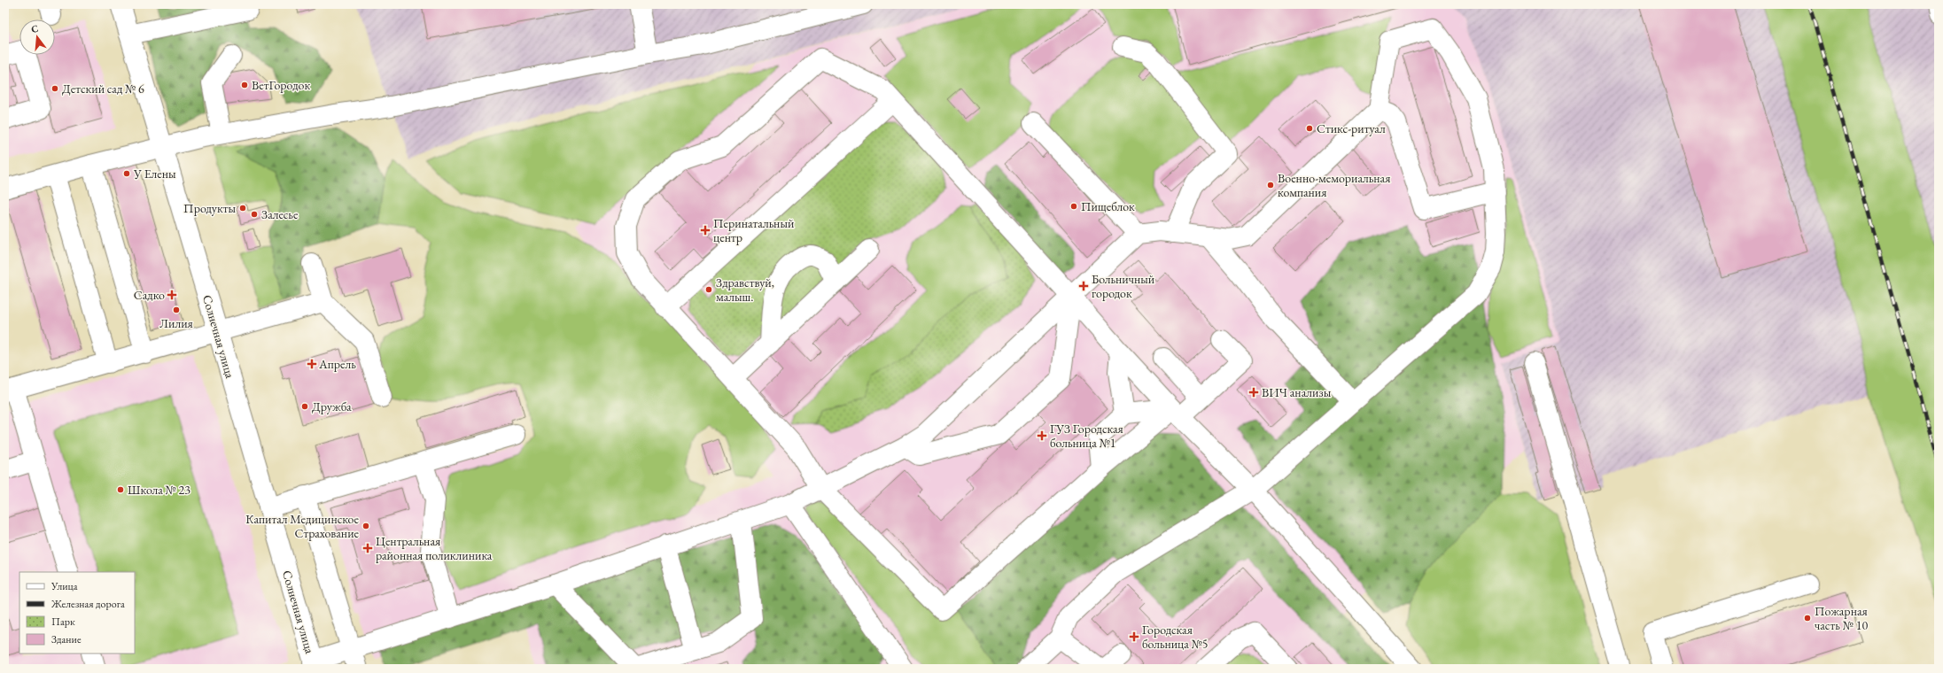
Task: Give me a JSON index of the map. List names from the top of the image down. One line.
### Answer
{"streets":{"street":["Солнечная улица"]},"places":{"other":["ВетГородок","Детский сад № 6","Стикс-ритуал","У Елены","Военно-мемориальная компания","Пищеблок","Продукты","Залесье","Здравствуй, малыш.","Лилия","Дружба","Школа № 23","Капитал Медицинское Страхование","Пожарная часть № 10"],"health":["Перинатальный центр","Больничный городок","Садко","Апрель","ВИЧ анализы","ГУЗ Городская больница №1","Центральная районная поликлиника","Городская больница №5"]},"legend":["Улица","Железная дорога","Парк","Здание"],"north":"top"}
